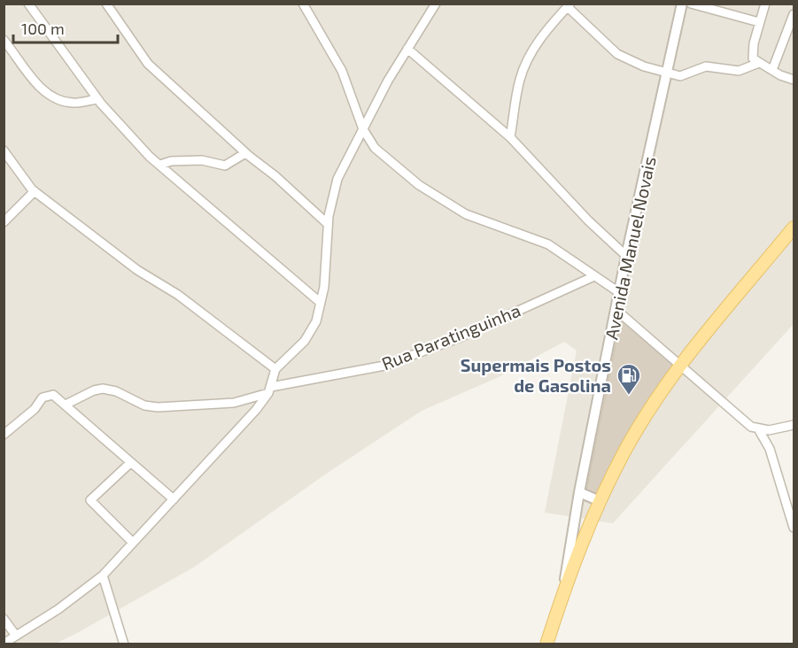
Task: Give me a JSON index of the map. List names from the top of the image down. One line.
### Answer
{"streets":{"street":["Avenida Manuel Novais","Rua Paratinguinha"]},"places":{"fuel station":["Supermais Postos de Gasolina"]},"scale_bar":"100 m"}
